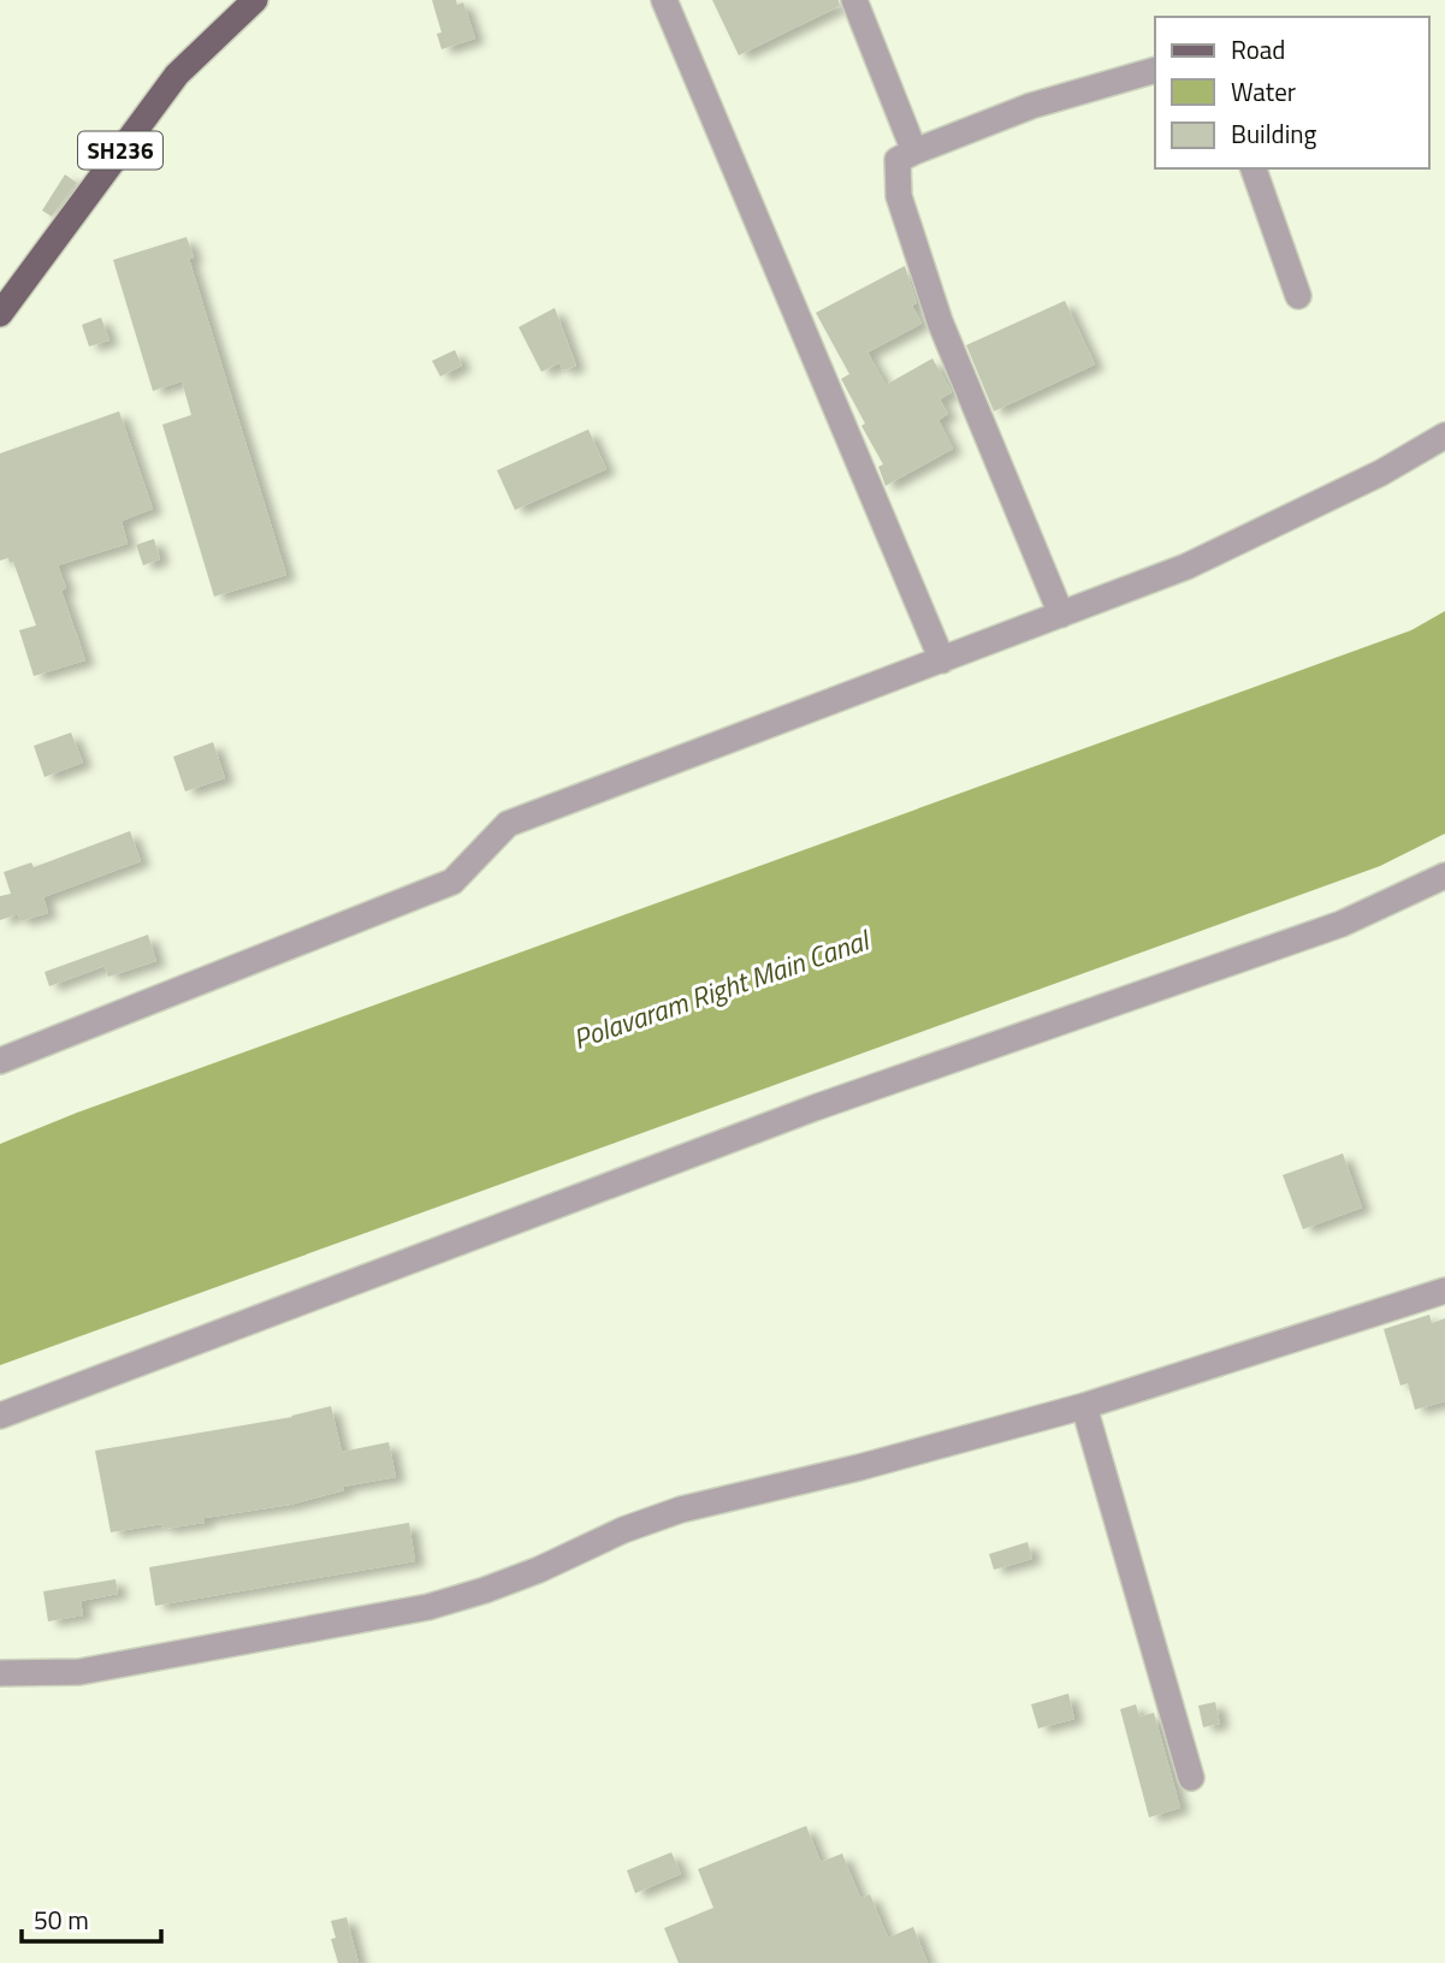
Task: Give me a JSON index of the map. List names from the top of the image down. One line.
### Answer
{"streets":{"main road":["SH236"]},"water":["Polavaram Right Main Canal"],"legend":["Road","Water","Building"],"scale_bar":"50 m"}
